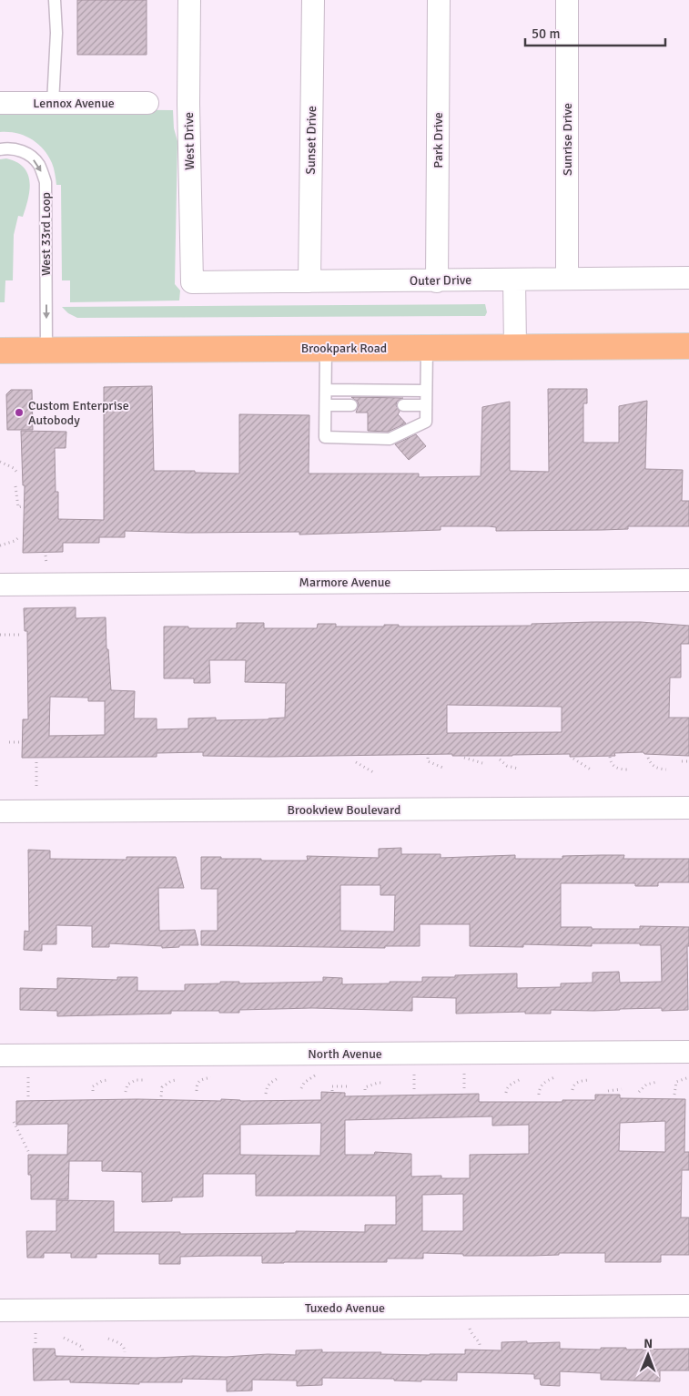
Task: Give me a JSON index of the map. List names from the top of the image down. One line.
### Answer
{"streets":{"main road":["Brookpark Road"],"street":["Lennox Avenue","Sunrise Drive","Sunset Drive","Park Drive","West Drive","Outer Drive","Marmore Avenue","Brookview Boulevard","North Avenue","Tuxedo Avenue"],"lane":["West 33rd Loop"]},"crossings":[["Sunrise Drive","Outer Drive"],["Sunset Drive","Outer Drive"],["Park Drive","Outer Drive"],["West Drive","Outer Drive"],["West 33rd Loop","Brookpark Road"]],"one_way":["West 33rd Loop"],"places":["Custom Enterprise Autobody"],"scale_bar":"50 m","north":"top"}
